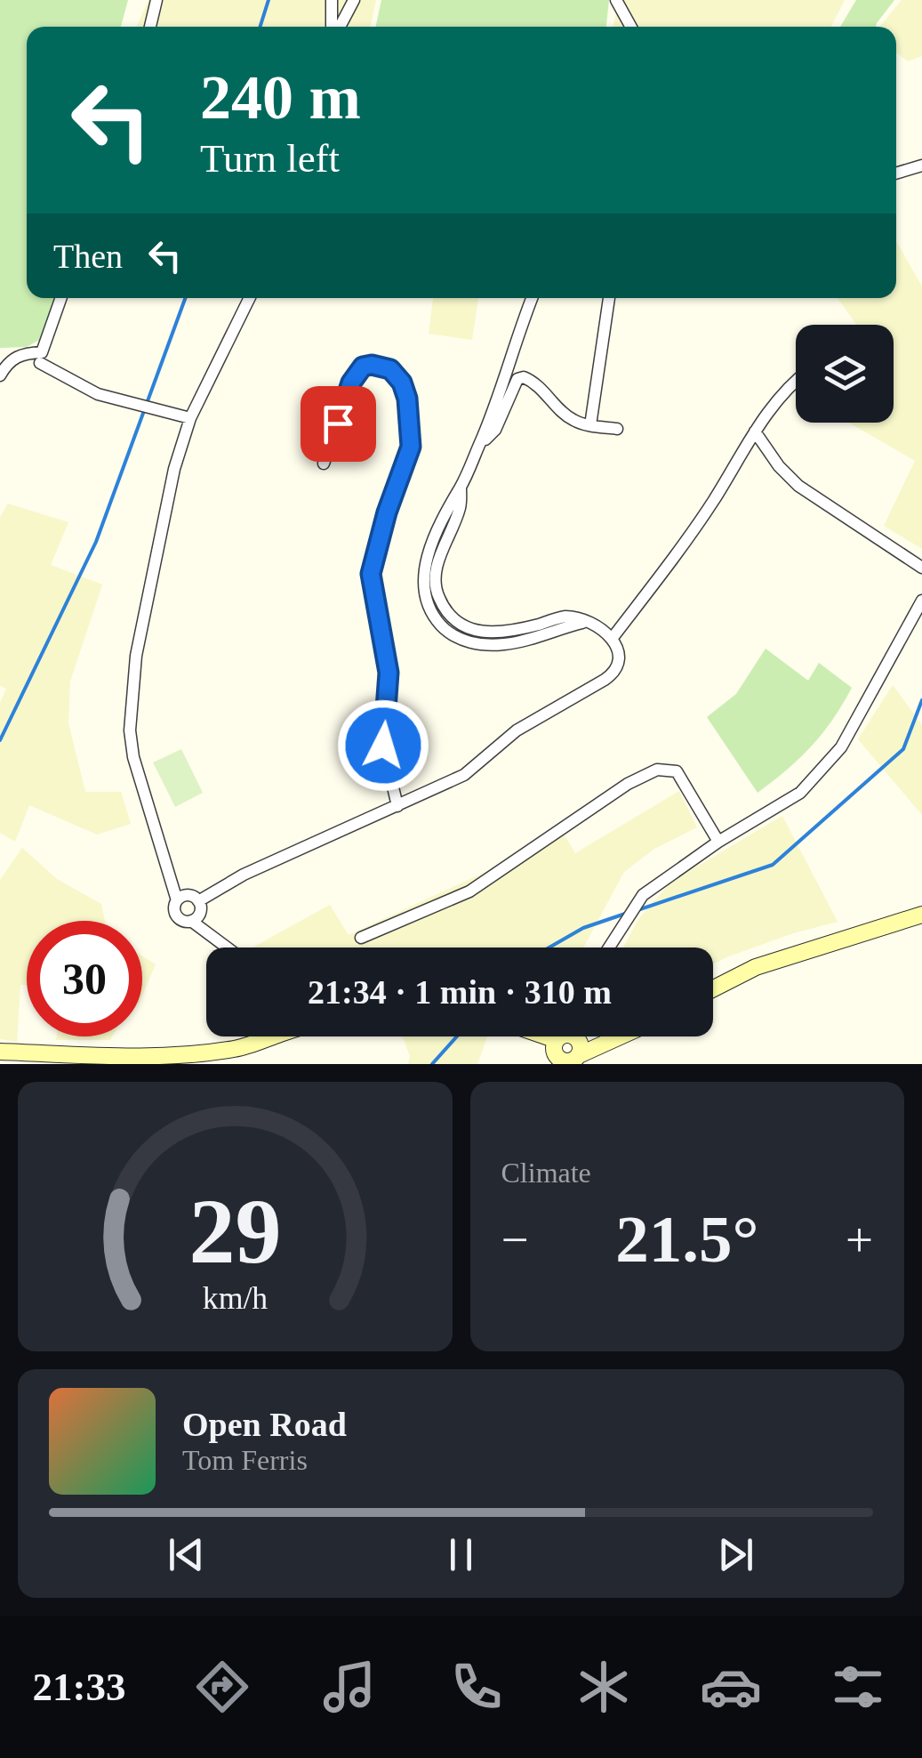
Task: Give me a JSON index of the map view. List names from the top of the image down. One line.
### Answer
{"page":{"turn":["240 m","Turn left"],"then":"Then","limit":"30","trip":"21:34 · 1 min · 310 m","tile":"Climate","heat":["−","21.5°","+"],"song":["Open Road","Tom Ferris"],"tabs":"21:33","gauge":["29","km/h"]}}
